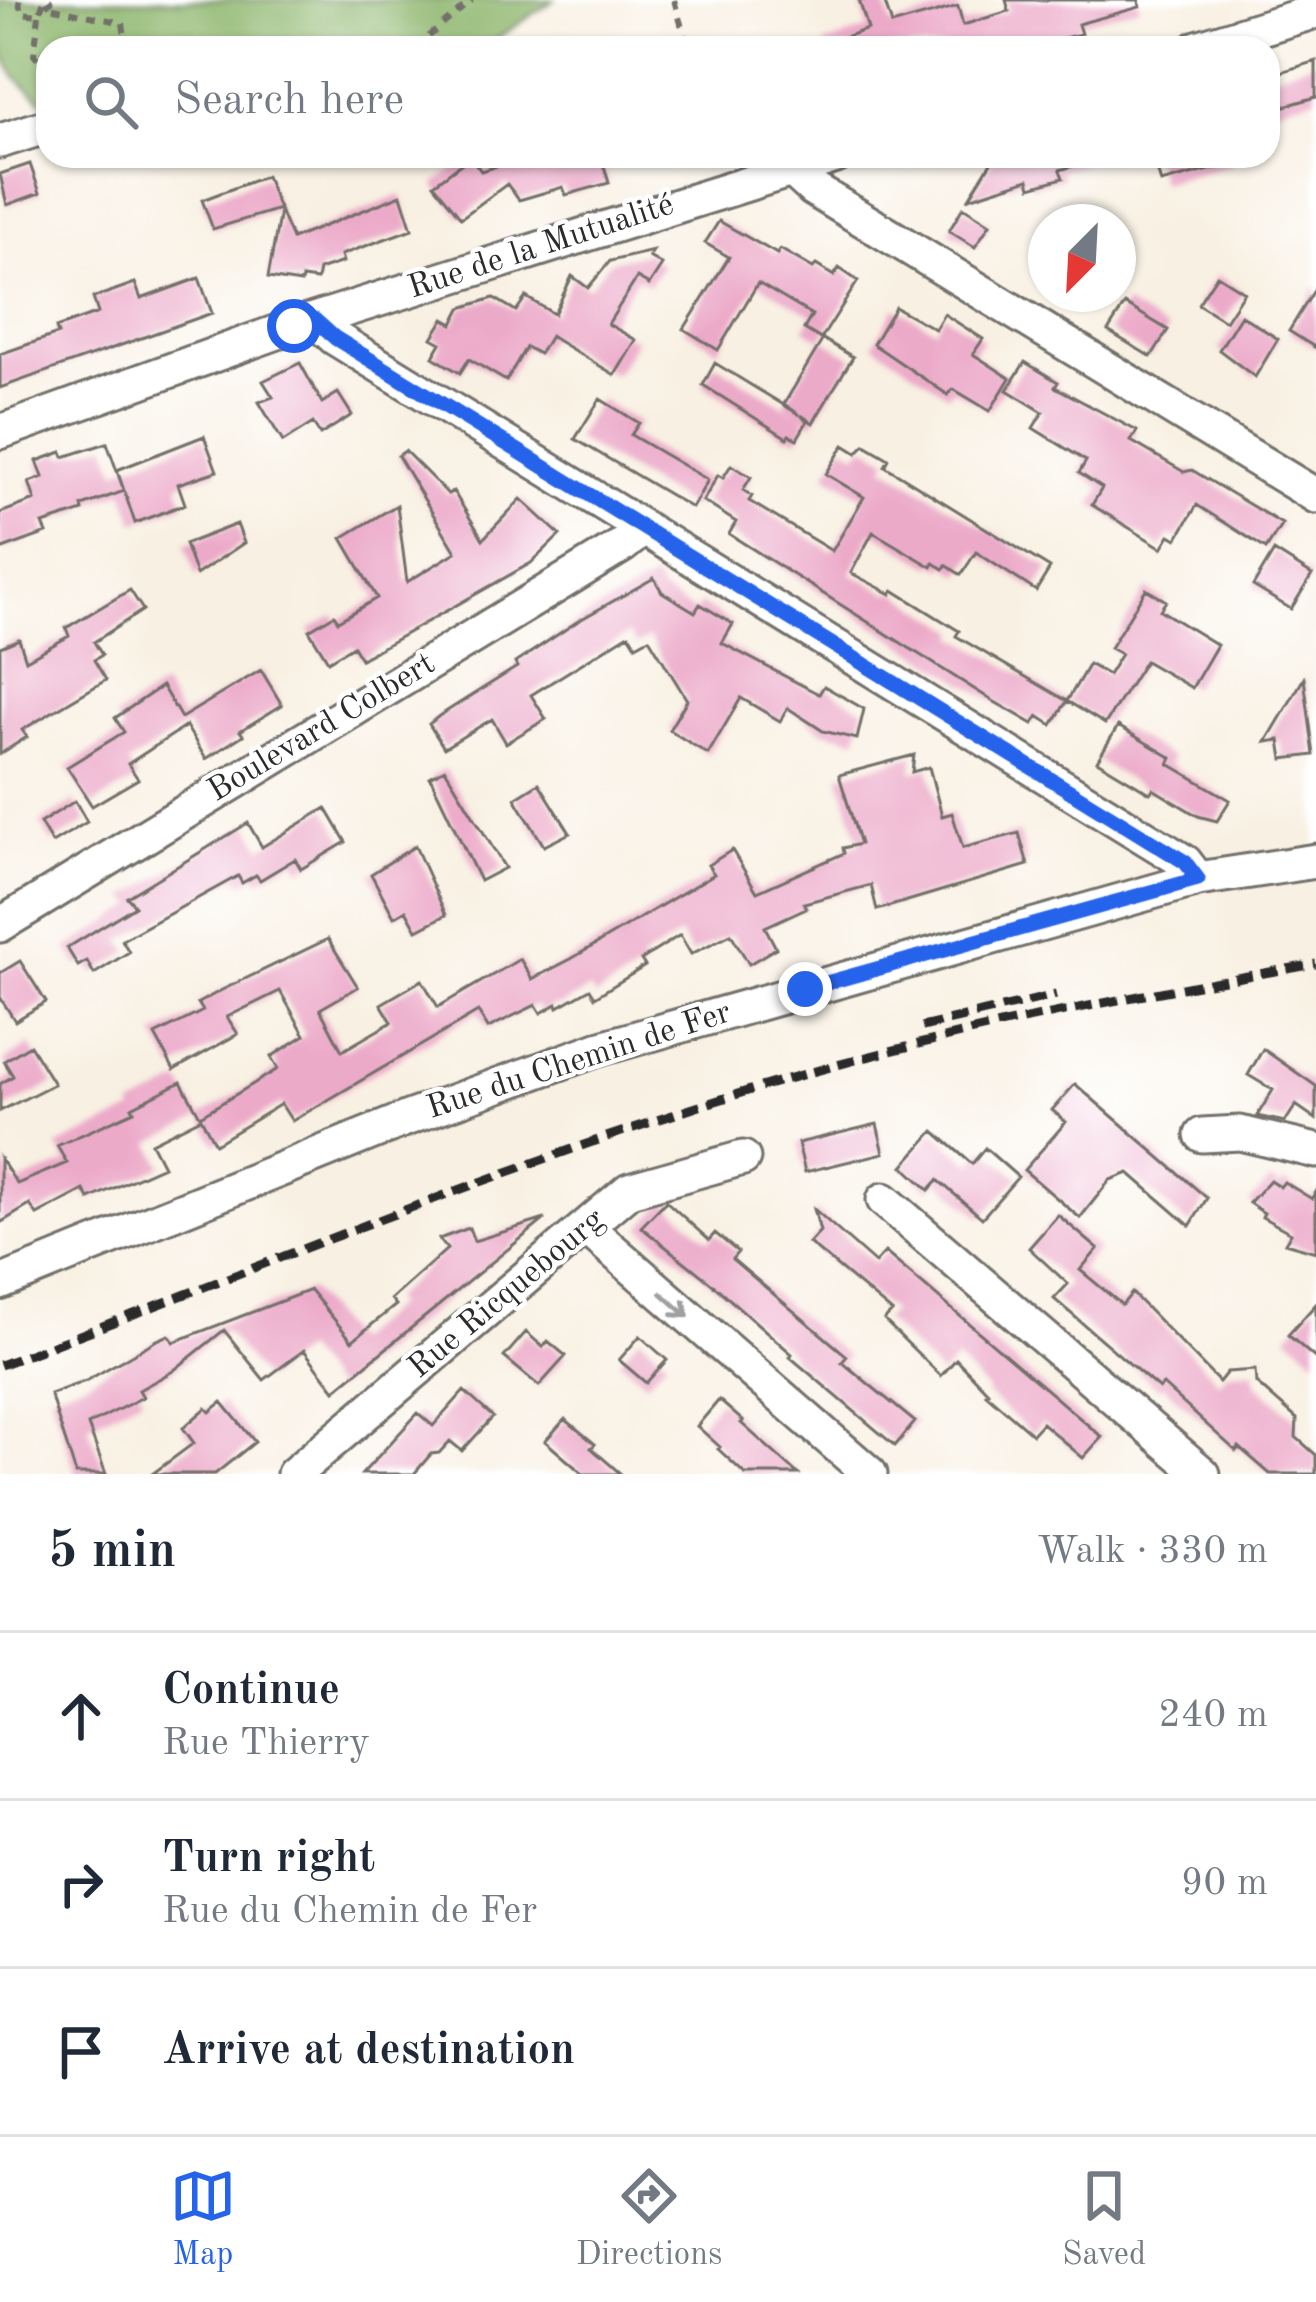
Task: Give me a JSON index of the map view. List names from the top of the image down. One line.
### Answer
{"streets":{"street":["Rue de la Mutualité","Boulevard Colbert","Rue du Chemin de Fer","Rue Ricquebourg"]},"north":"bottom left","page":{"search":"Search here","heading":["5 min","Walk · 330 m"],"list":[["Continue","Rue Thierry","240 m"],["Turn right","Rue du Chemin de Fer","90 m"],"Arrive at destination"],"nav":["Map","Directions","Saved"]}}
